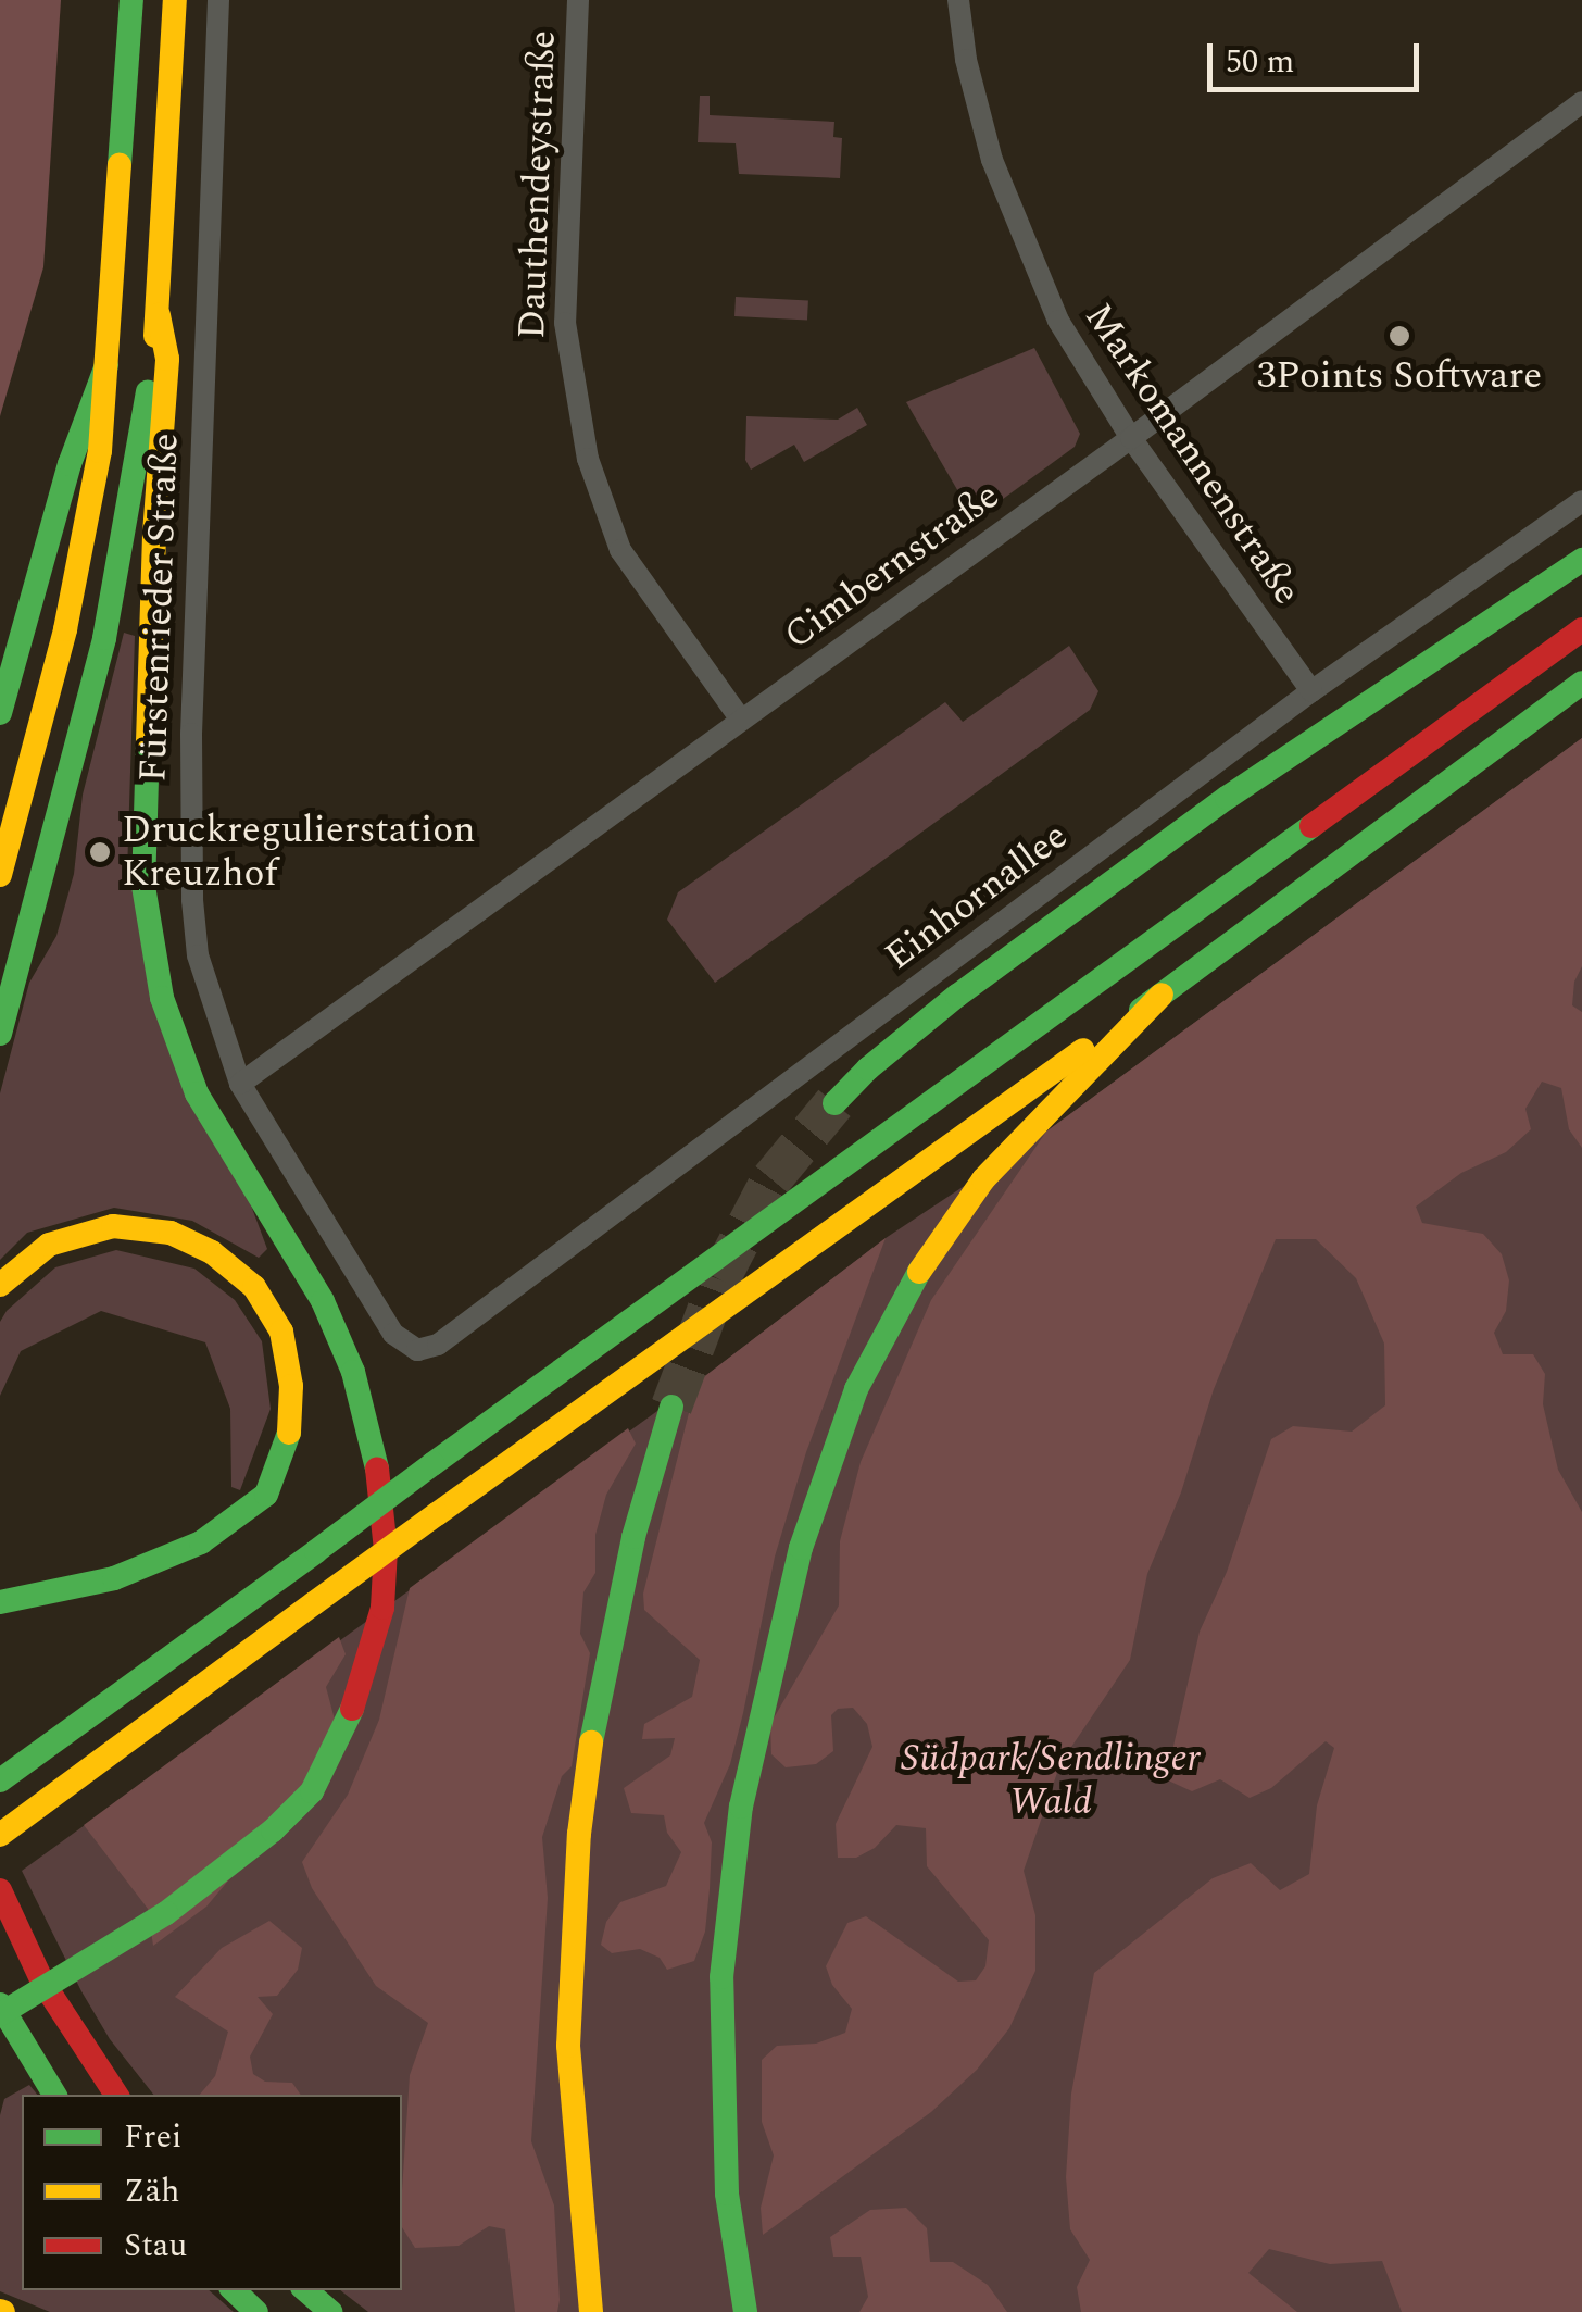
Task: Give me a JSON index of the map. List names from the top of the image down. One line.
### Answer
{"streets":{"main road":["Fürstenrieder Straße"],"street":["Dauthendeystraße","Markomannenstraße","Cimbernstraße","Einhornallee"]},"crossings":[["Dauthendeystraße","Cimbernstraße"],["Markomannenstraße","Cimbernstraße"],["Markomannenstraße","Einhornallee"],["Cimbernstraße","Fürstenrieder Straße"],["Fürstenrieder Straße","Einhornallee"]],"parks":["Südpark/Sendlinger Wald"],"places":["3Points Software","Druckregulierstation Kreuzhof"],"legend":["Frei","Zäh","Stau"],"scale_bar":"50 m"}
